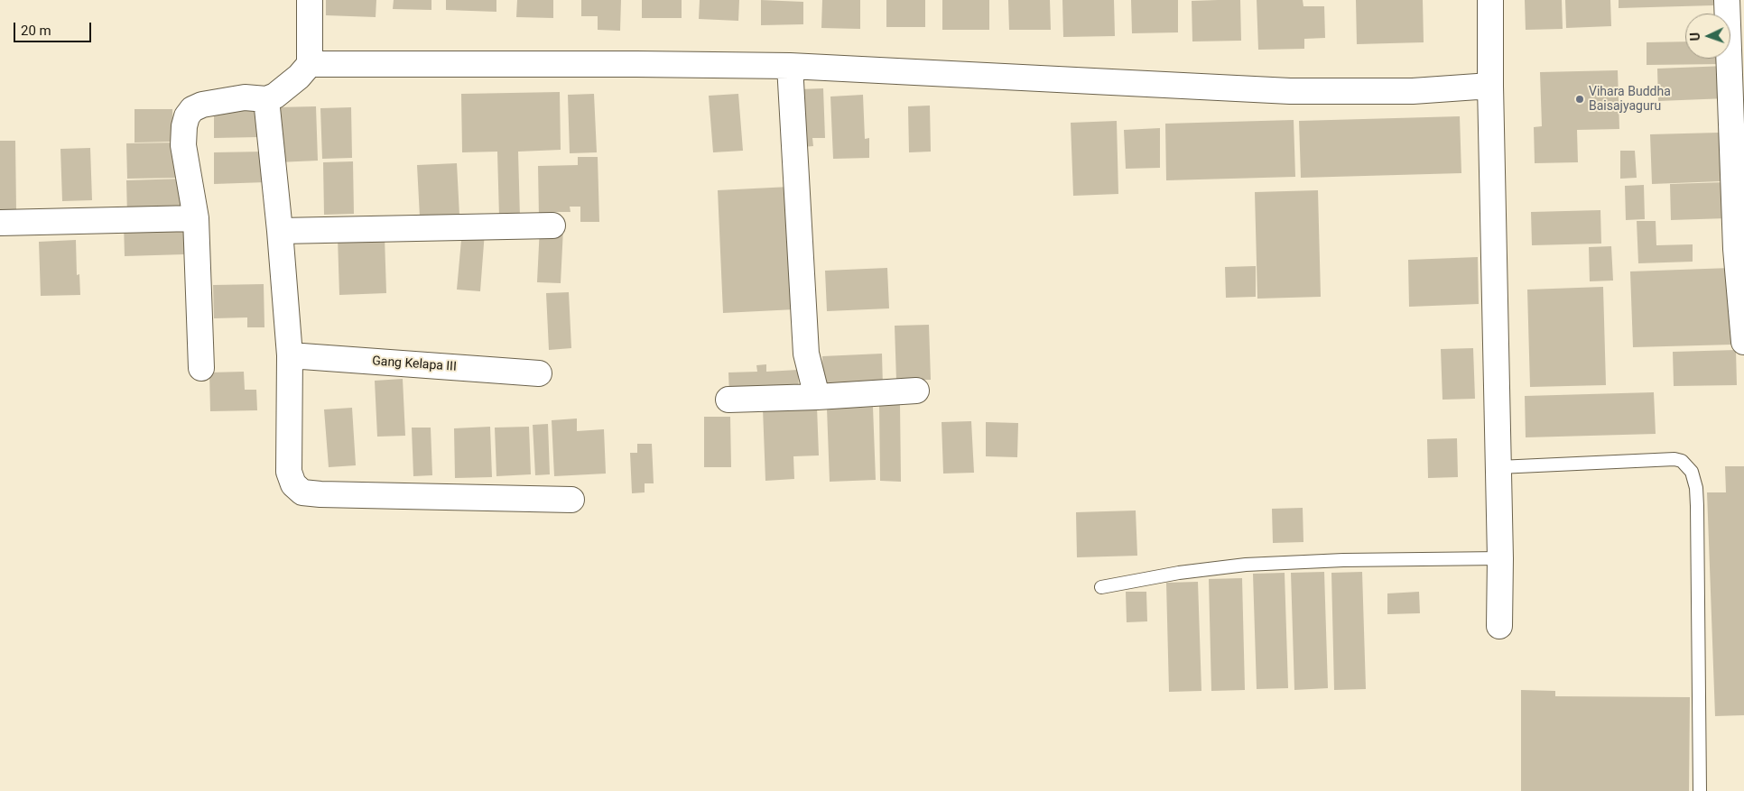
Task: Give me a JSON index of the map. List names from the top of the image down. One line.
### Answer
{"streets":{"street":["Gang Kelapa III"]},"places":["Vihara Buddha Baisajyaguru"],"scale_bar":"20 m","north":"left"}
